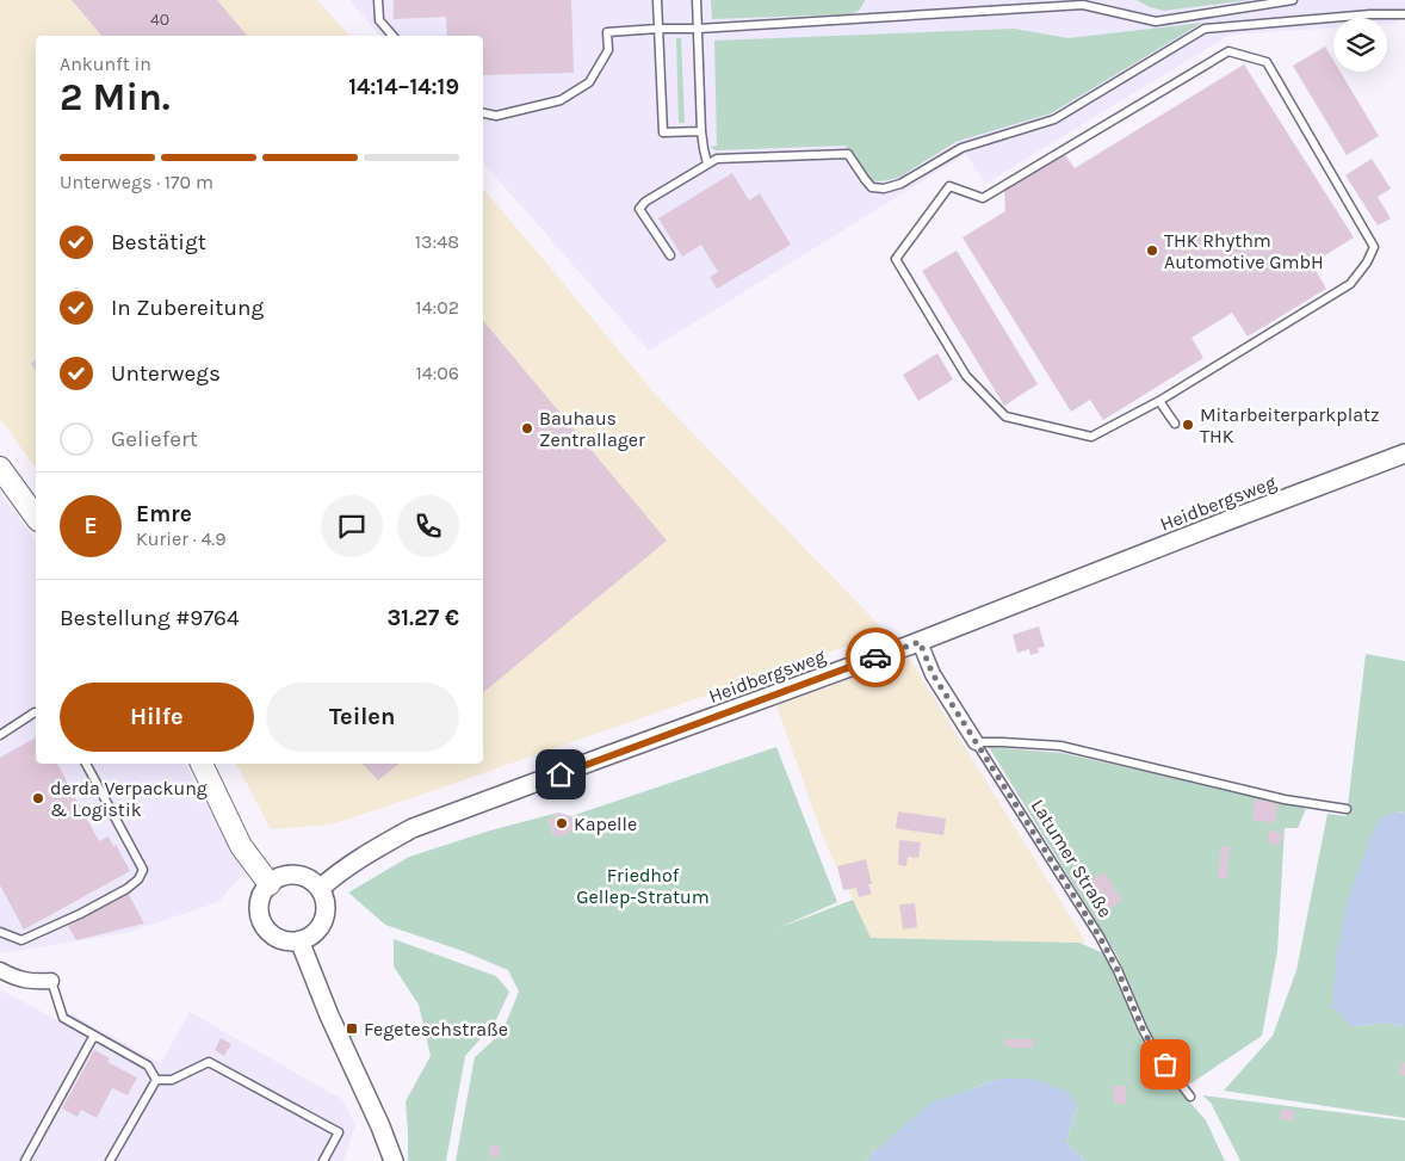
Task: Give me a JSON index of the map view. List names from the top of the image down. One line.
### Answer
{"streets":{"street":["Heidbergsweg","Latumer Straße"]},"crossings":[["Heidbergsweg","Latumer Straße"]],"parks":["Friedhof Gellep-Stratum"],"places":{"other":["THK Rhythm Automotive GmbH","Mitarbeiterparkplatz THK","Bauhaus Zentrallager","derda Verpackung & Logistik","Kapelle"],"transit":["Fegeteschstraße"]},"house_numbers":["40"],"page":{"heading":["2 Min.","Ankunft in","14:14–14:19"],"panel":["Emre","Kurier · 4.9","Bestellung #9764","31.27 €"],"bar":"Unterwegs · 170 m","list":[["Bestätigt","13:48"],["In Zubereitung","14:02"],["Unterwegs","14:06"],"Geliefert"],"round":"E","buttons":["Hilfe","Teilen"]}}
